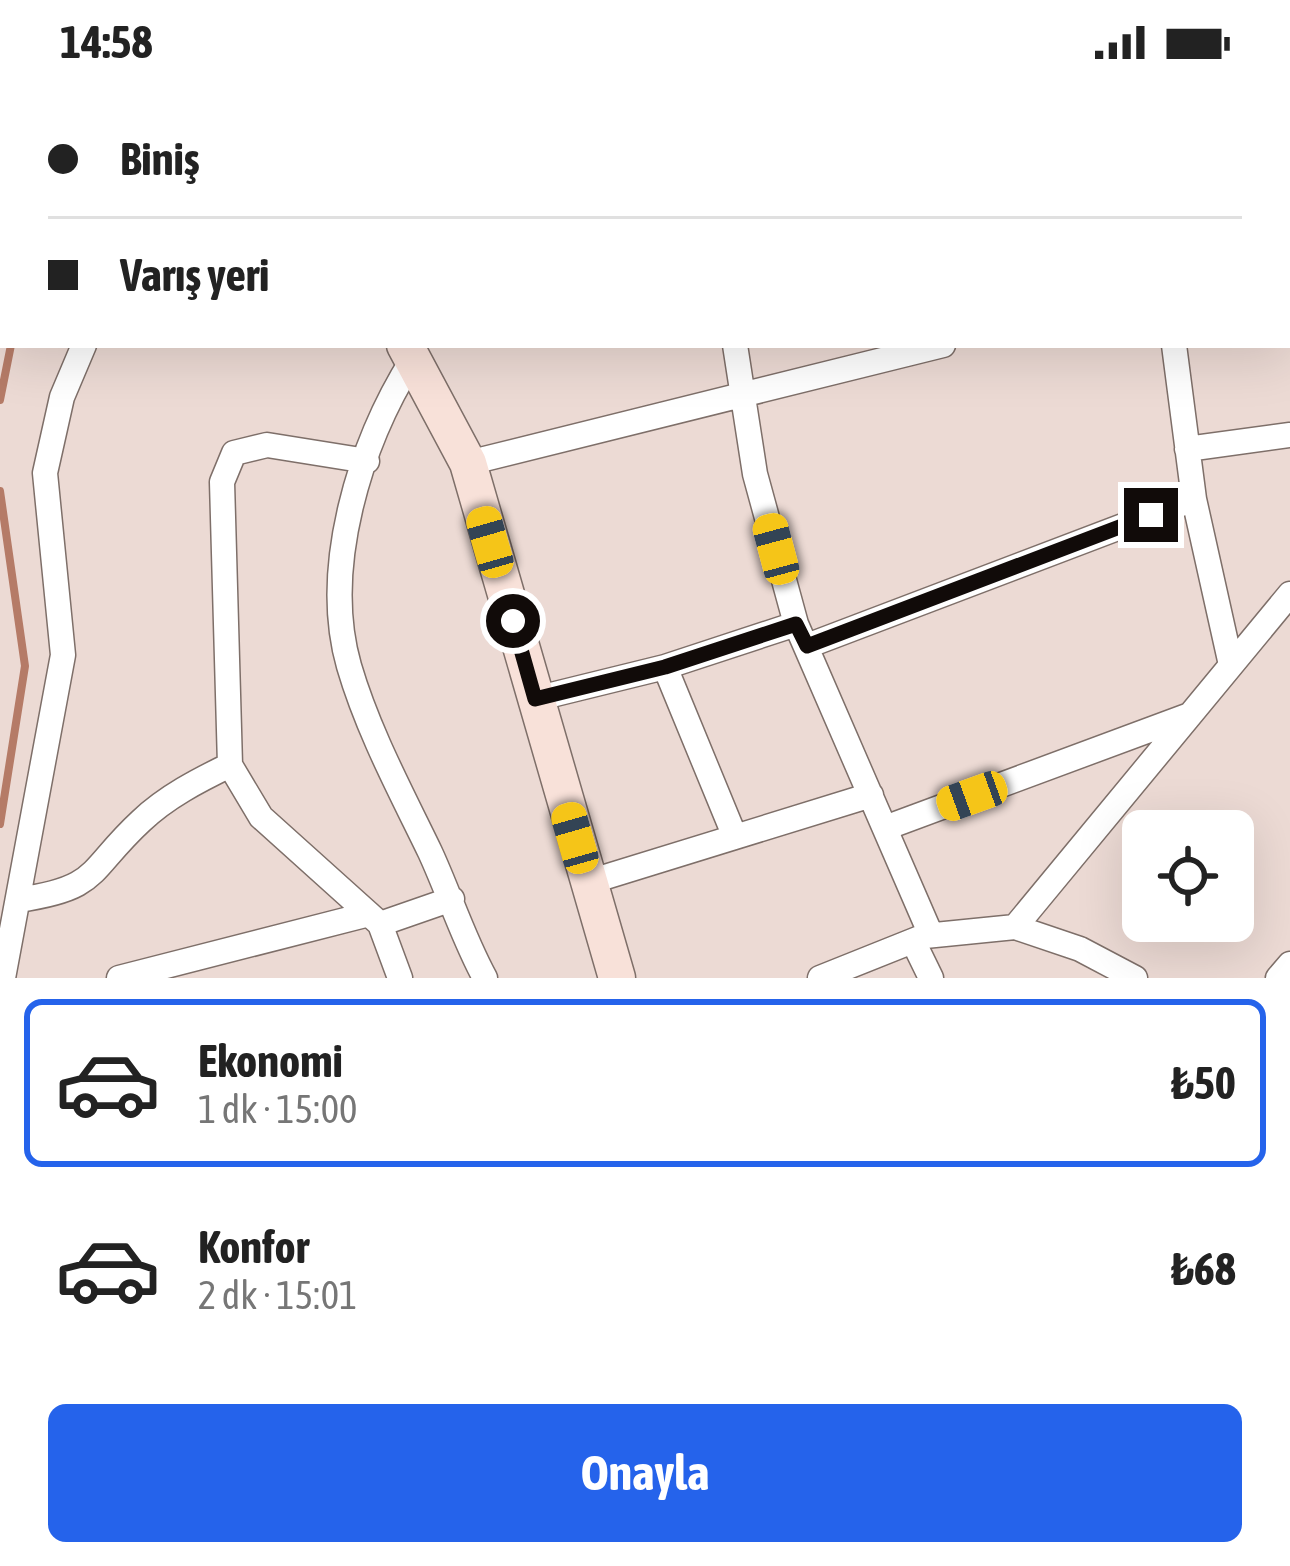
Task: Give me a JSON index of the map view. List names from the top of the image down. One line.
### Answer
{"page":{"status":"14:58","banner":["Biniş","Varış yeri"],"list":[{"name":"Ekonomi","note":"1 dk · 15:00","value":"₺50"},{"name":"Konfor","note":"2 dk · 15:01","value":"₺68"}],"buttons":"Onayla"}}
